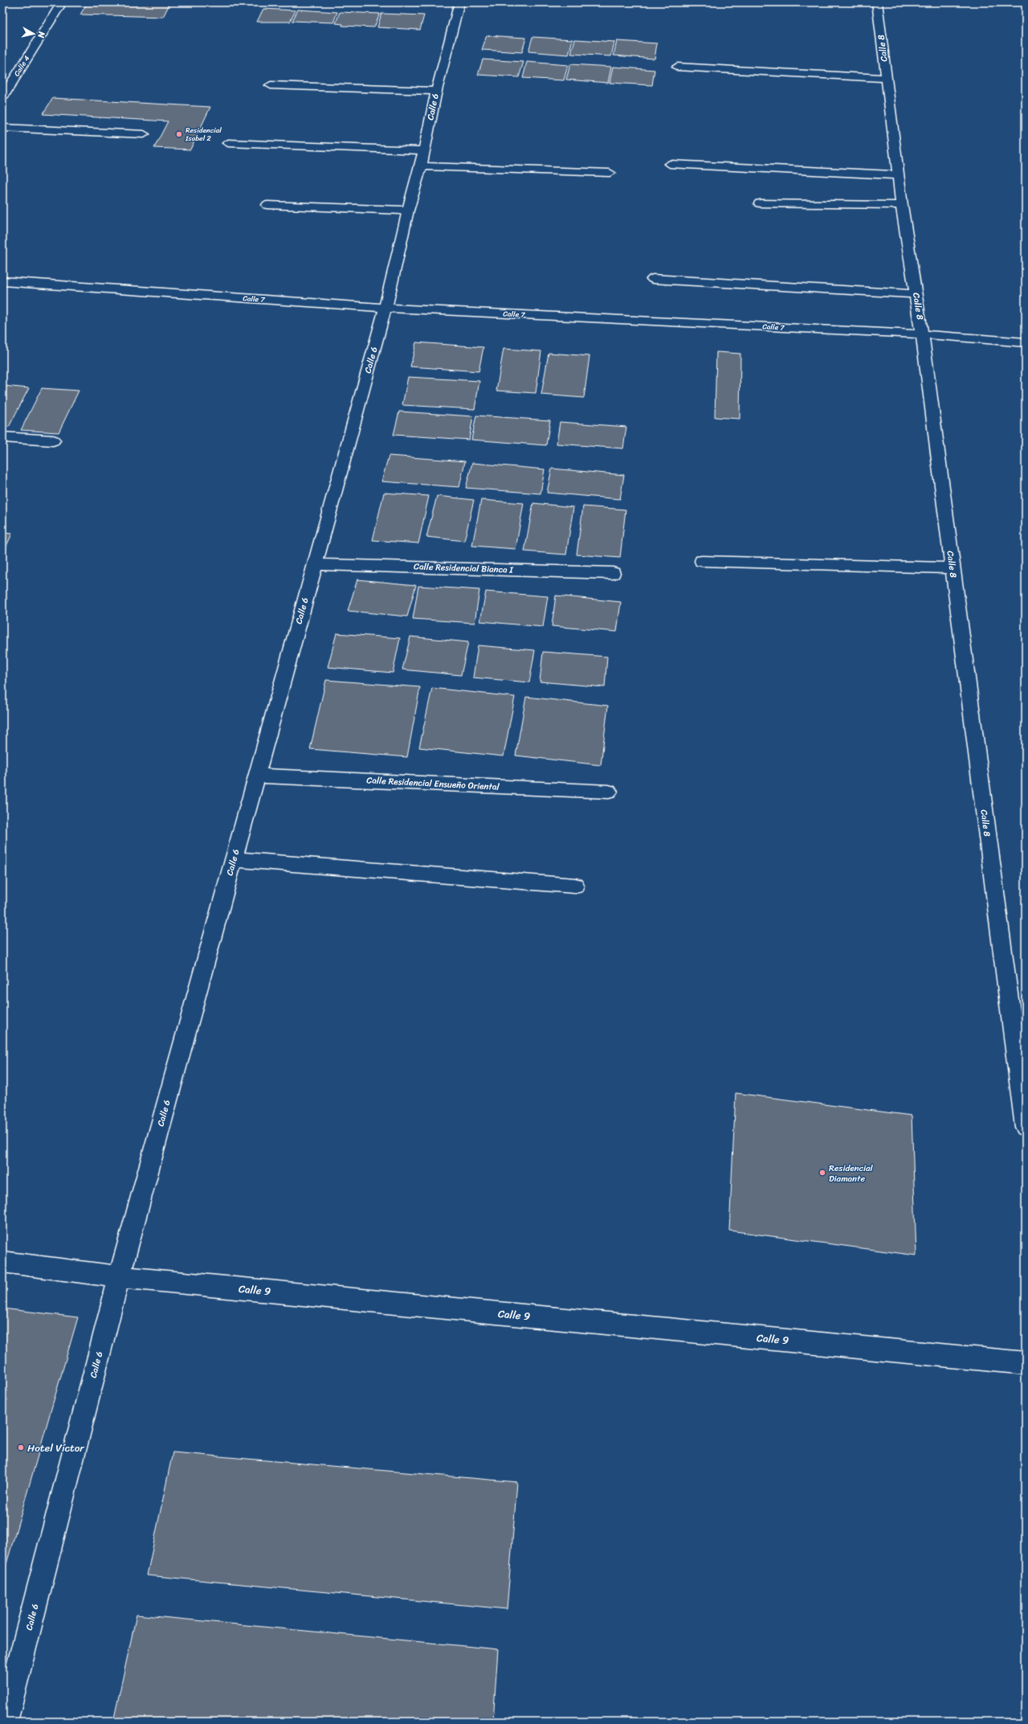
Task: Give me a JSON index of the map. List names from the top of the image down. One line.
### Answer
{"streets":{"street":["Calle 8","Calle 4","Calle 6","Calle 7","Calle Residencial Bianca I","Calle Residencial Ensueño Oriental","Calle 9"]},"crossings":[["Calle 8","Calle 7"],["Calle 6","Calle 7"],["Calle 6","Calle Residencial Bianca I"],["Calle 6","Calle Residencial Ensueño Oriental"],["Calle 6","Calle 9"]],"places":["Residencial Isabel 2","Residencial Diamante","Hotel Víctor"],"north":"right"}
